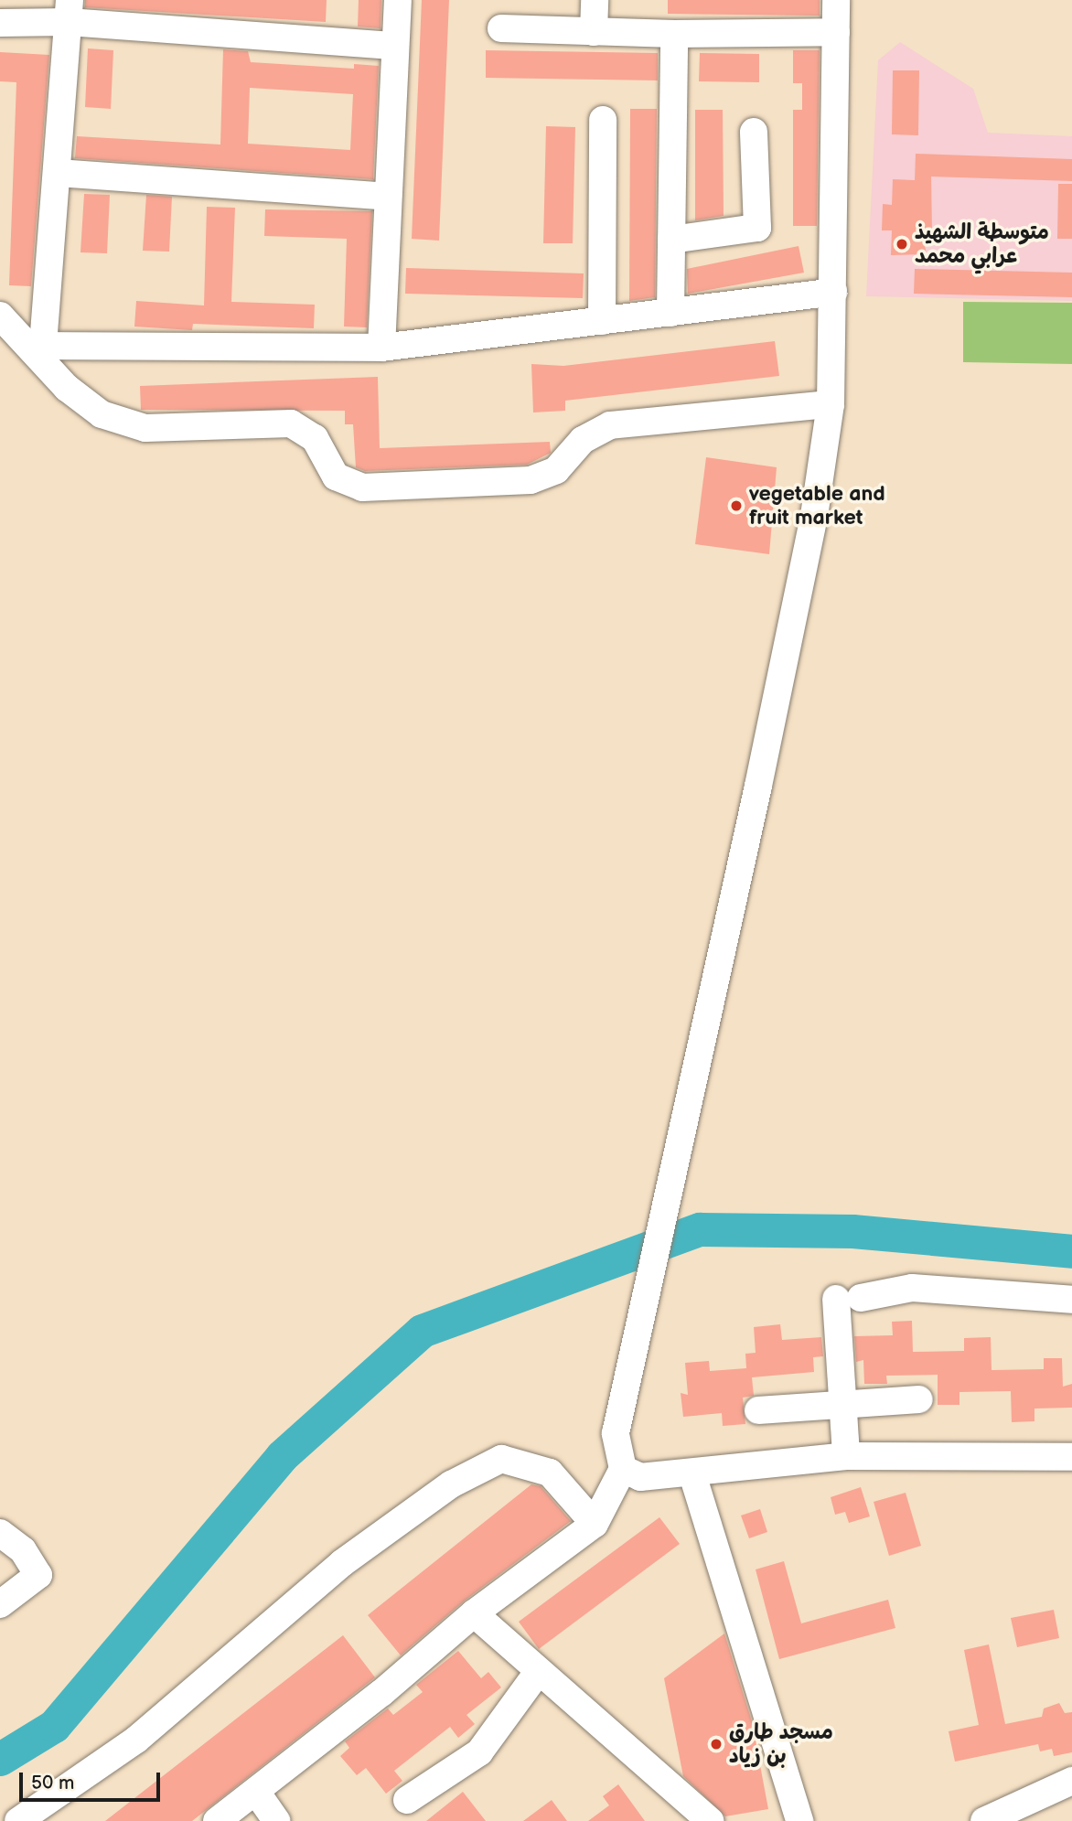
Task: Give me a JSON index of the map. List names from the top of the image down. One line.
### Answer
{"places":["متوسطة الشهيذ عرابي محمد","vegetable and fruit market","مسجد طارق بن زياد"],"scale_bar":"50 m"}
